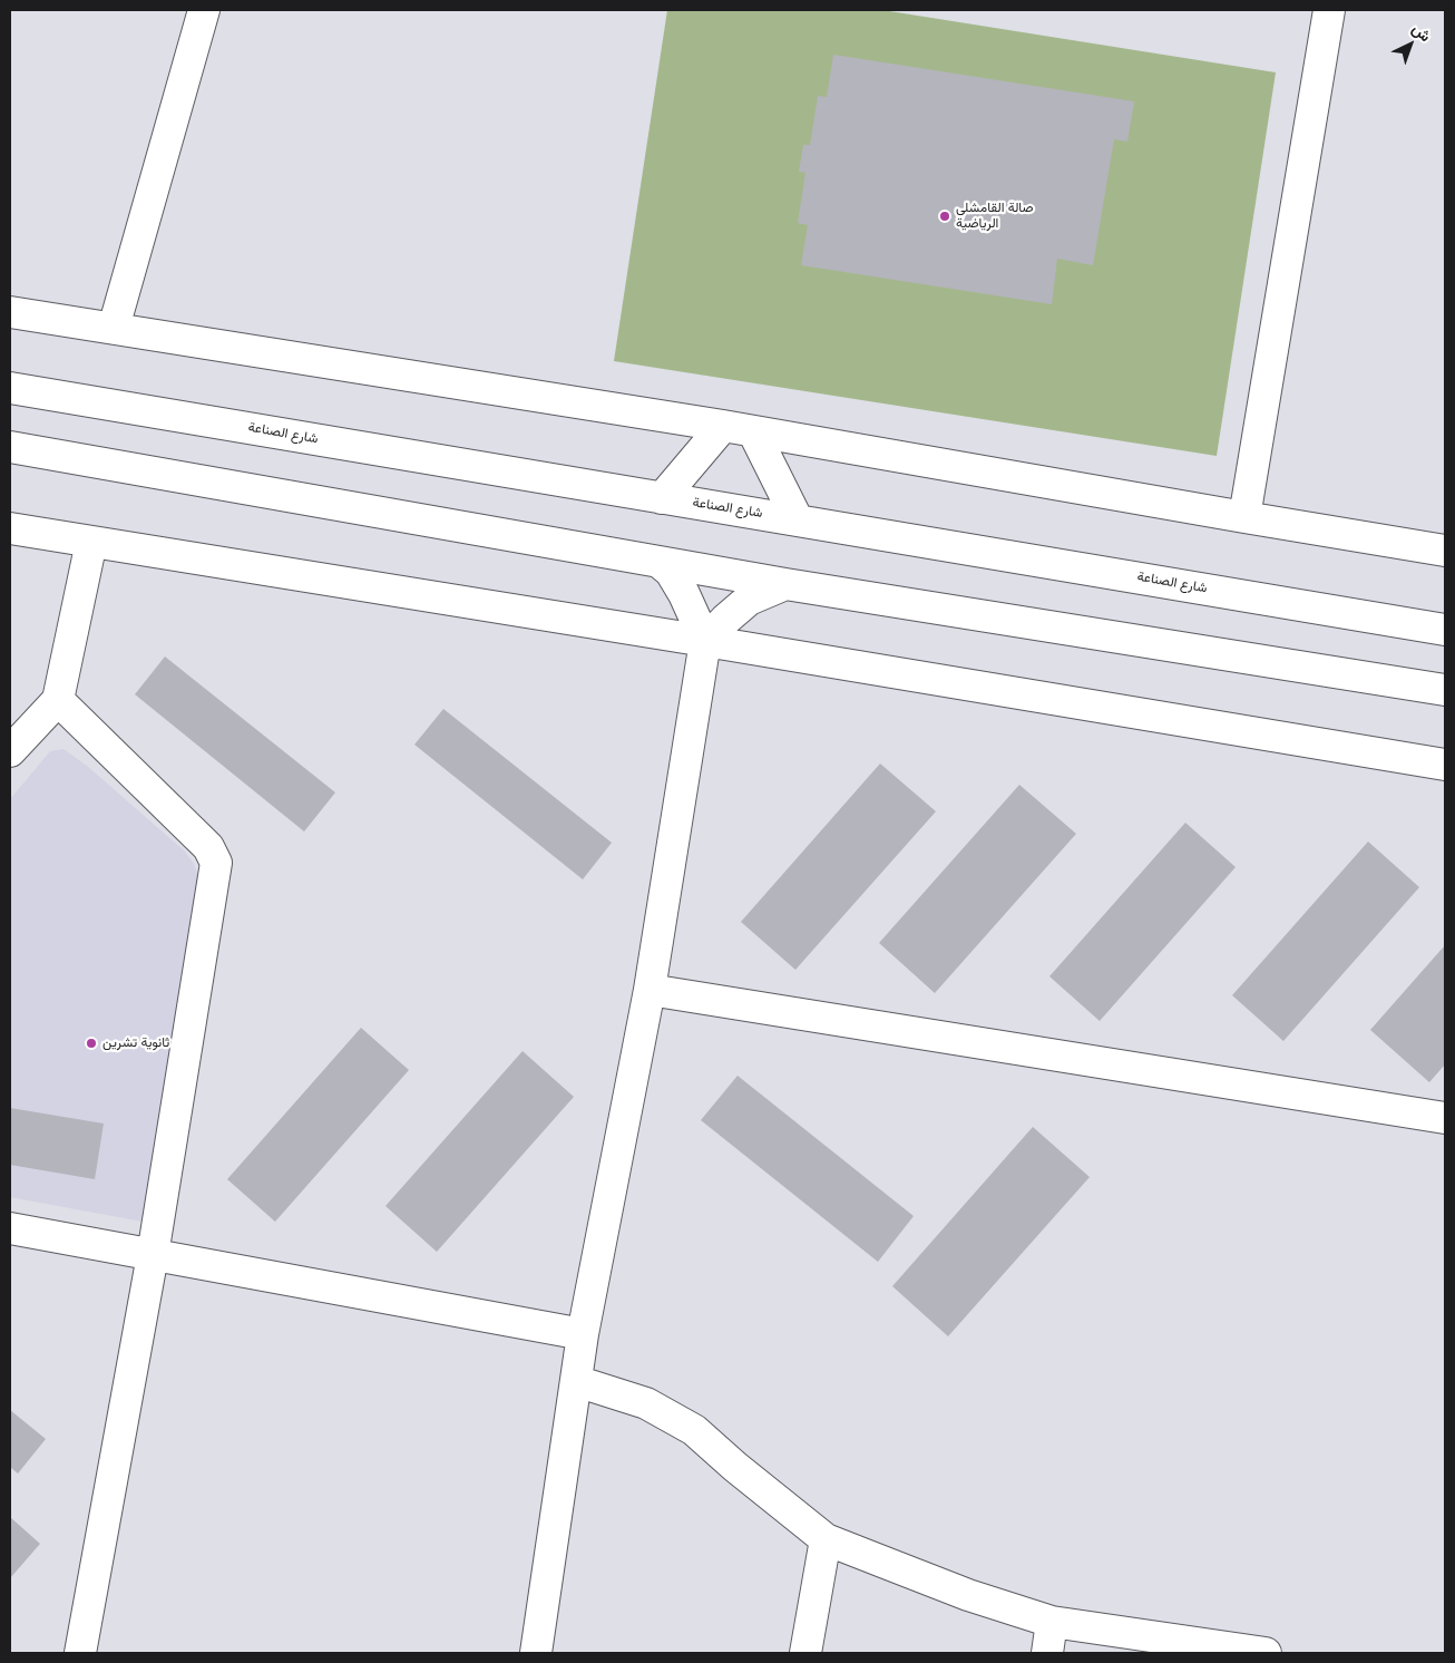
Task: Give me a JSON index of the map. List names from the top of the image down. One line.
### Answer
{"streets":{"street":["شارع الصناعة"]},"places":["صالة القامشلي الرياضية","ثانوية تشرين"],"north":"top right"}
